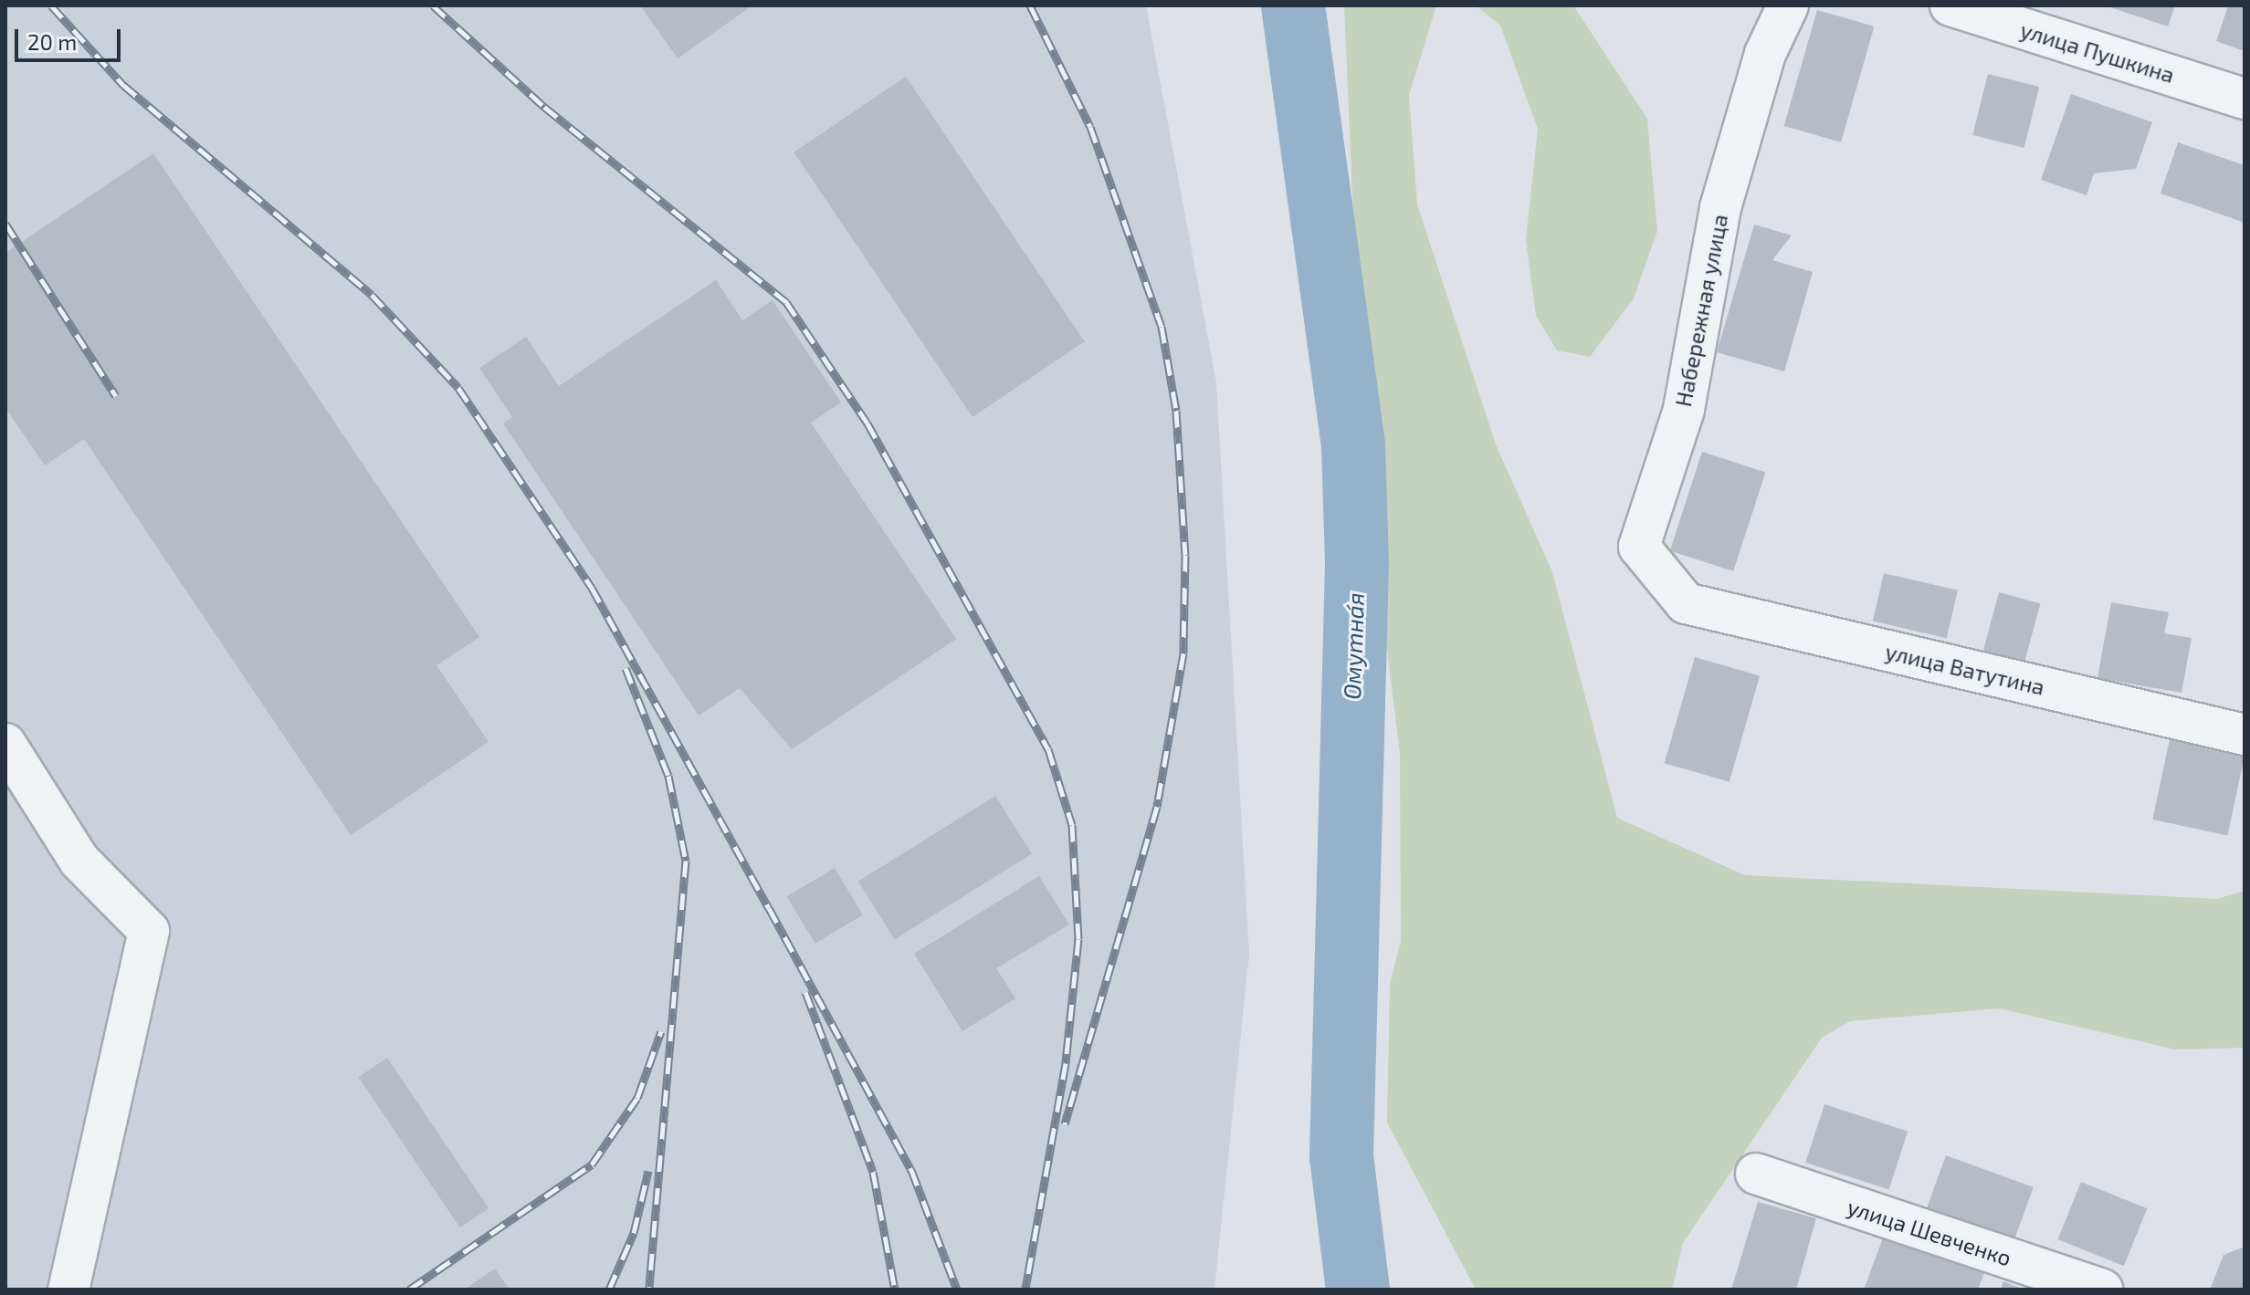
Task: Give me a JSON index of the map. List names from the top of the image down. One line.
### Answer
{"streets":{"street":["улица Пушкина","Набережная улица","улица Ватутина","улица Шевченко"]},"crossings":[["Набережная улица","улица Ватутина"]],"water":["Омутна́я"],"scale_bar":"20 m"}
